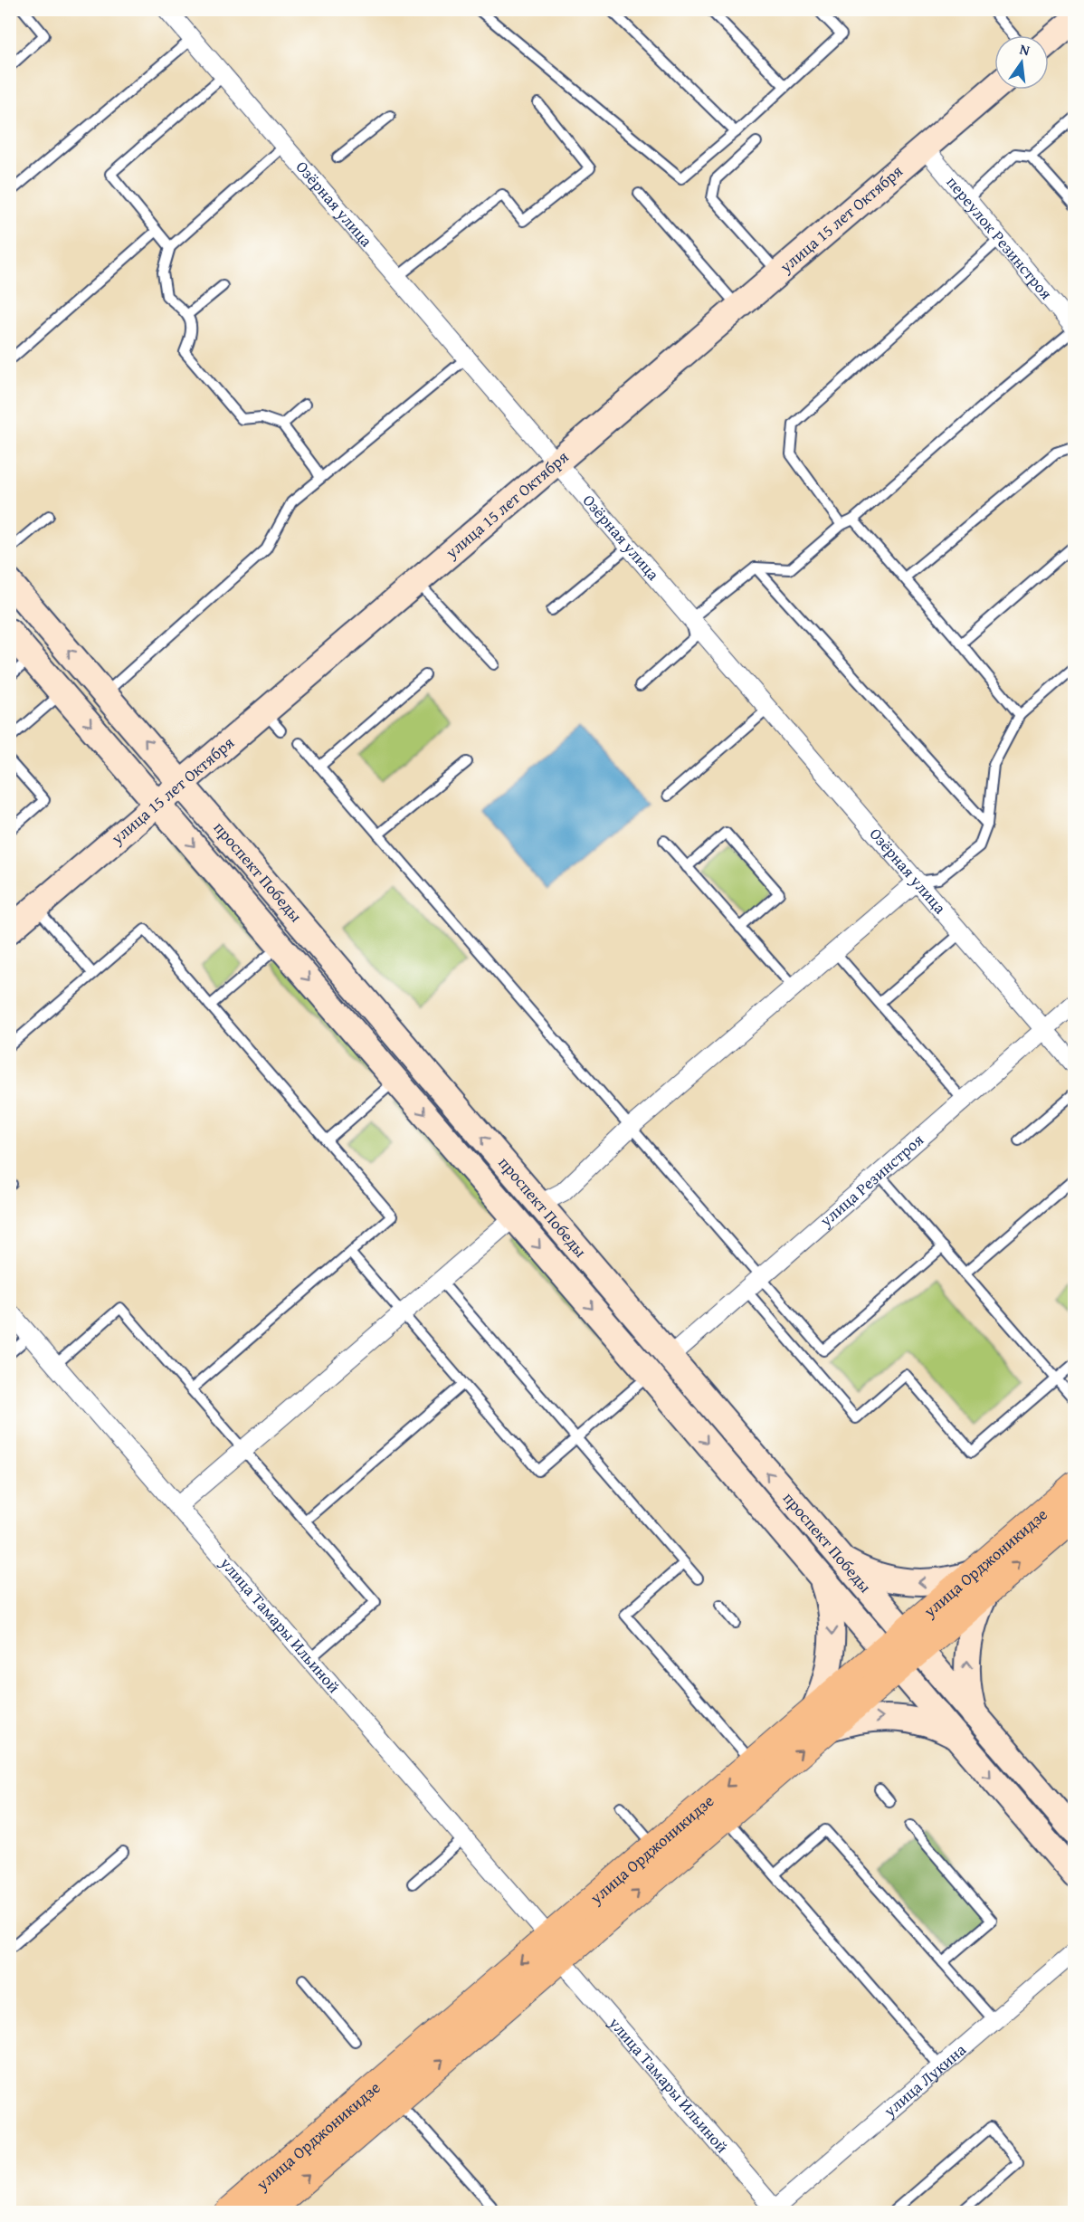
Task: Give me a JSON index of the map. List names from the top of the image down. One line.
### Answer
{"streets":{"main road":["улица 15 лет Октября","проспект Победы","улица Орджоникидзе"],"street":["Озёрная улица","переулок Резинстроя","улица Резинстроя","улица Тамары Ильиной","улица Лукина"]},"crossings":[["Озёрная улица","улица 15 лет Октября"],["Озёрная улица","улица Резинстроя"],["улица 15 лет Октября","переулок Резинстроя"],["улица 15 лет Октября","проспект Победы"],["проспект Победы","улица Резинстроя"],["проспект Победы","улица Орджоникидзе"],["улица Орджоникидзе","улица Тамары Ильиной"],["улица Тамары Ильиной","улица Лукина"]],"north":"top"}
